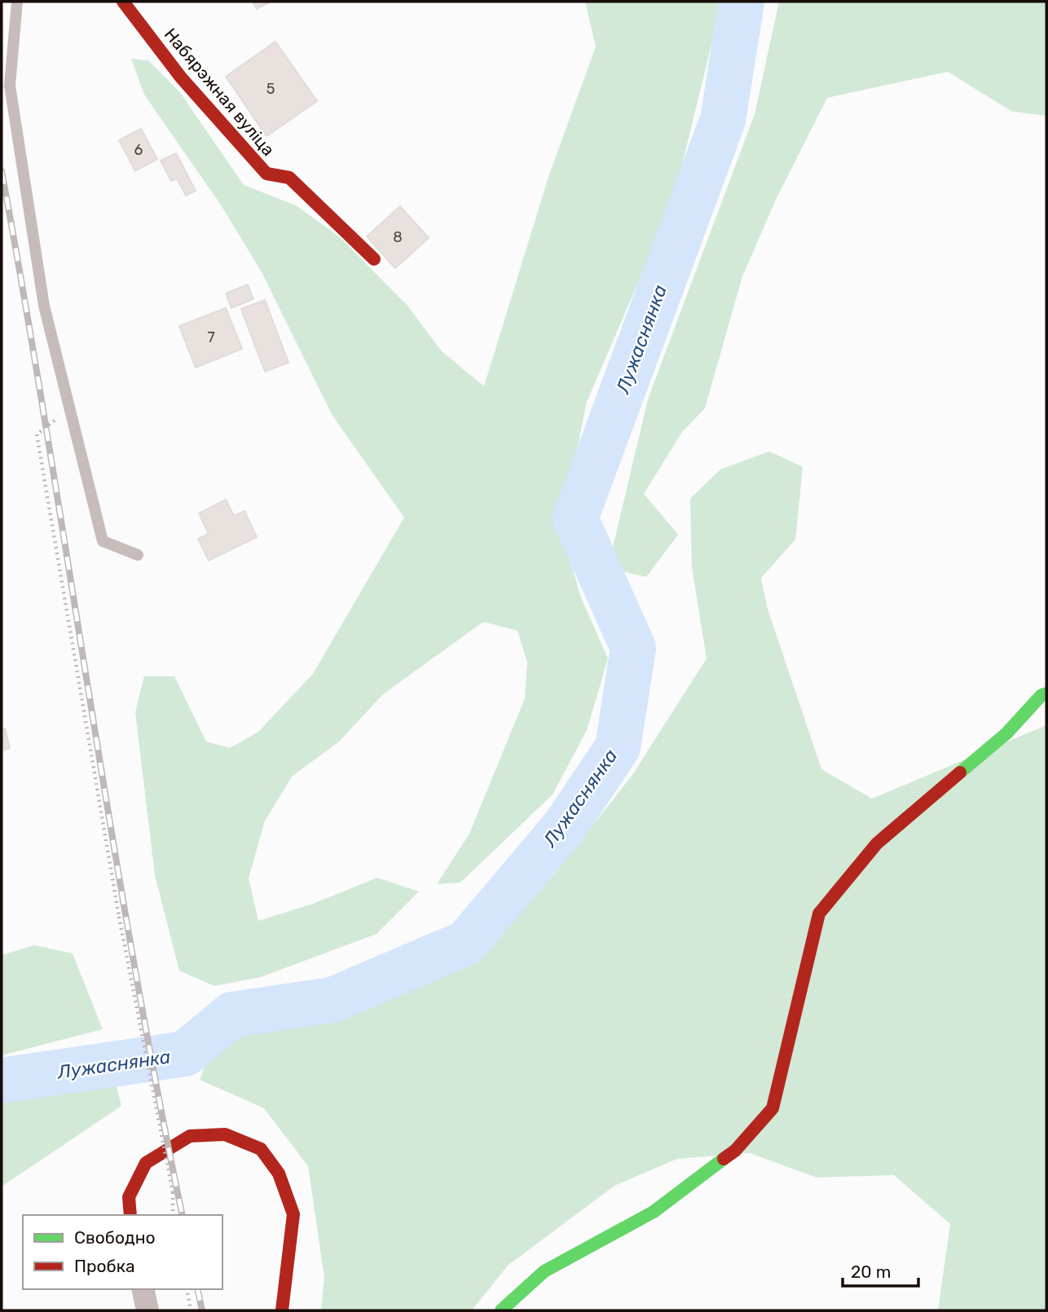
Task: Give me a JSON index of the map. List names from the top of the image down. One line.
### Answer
{"streets":{"street":["Набярэжная вуліца"]},"water":["Лужаснянка"],"house_numbers":["5","6","8","7"],"legend":["Свободно","Пробка"],"scale_bar":"20 m"}
